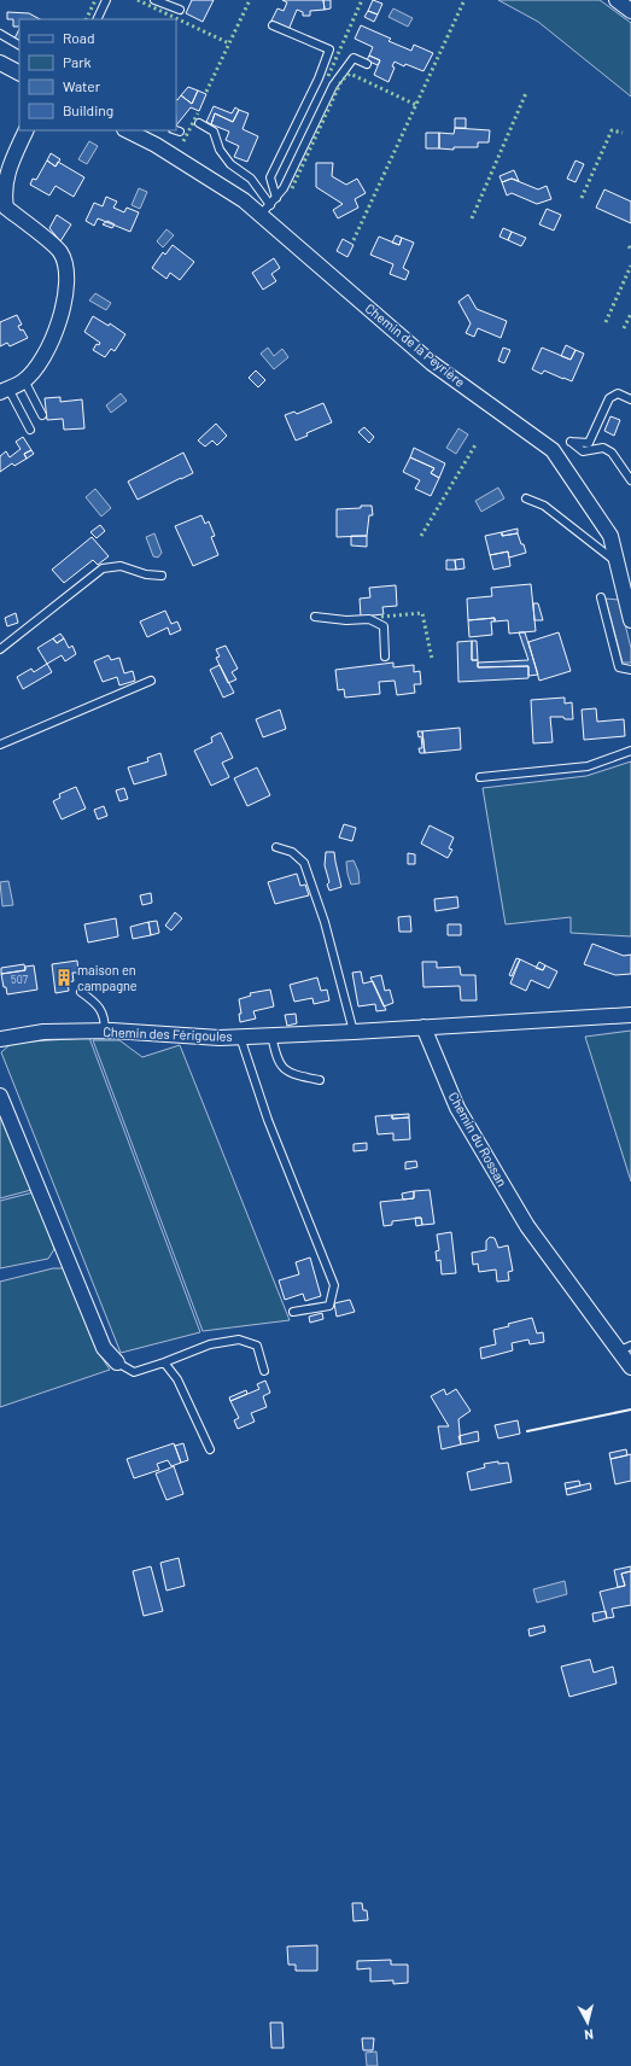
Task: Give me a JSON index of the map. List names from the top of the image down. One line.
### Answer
{"streets":{"street":["Chemin de la Peyrière","Chemin des Férigoules","Chemin du Rossan"]},"crossings":[["Chemin des Férigoules","Chemin du Rossan"]],"places":{"building":["maison en campagne"]},"house_numbers":["507"],"legend":["Road","Park","Water","Building"],"north":"bottom"}
